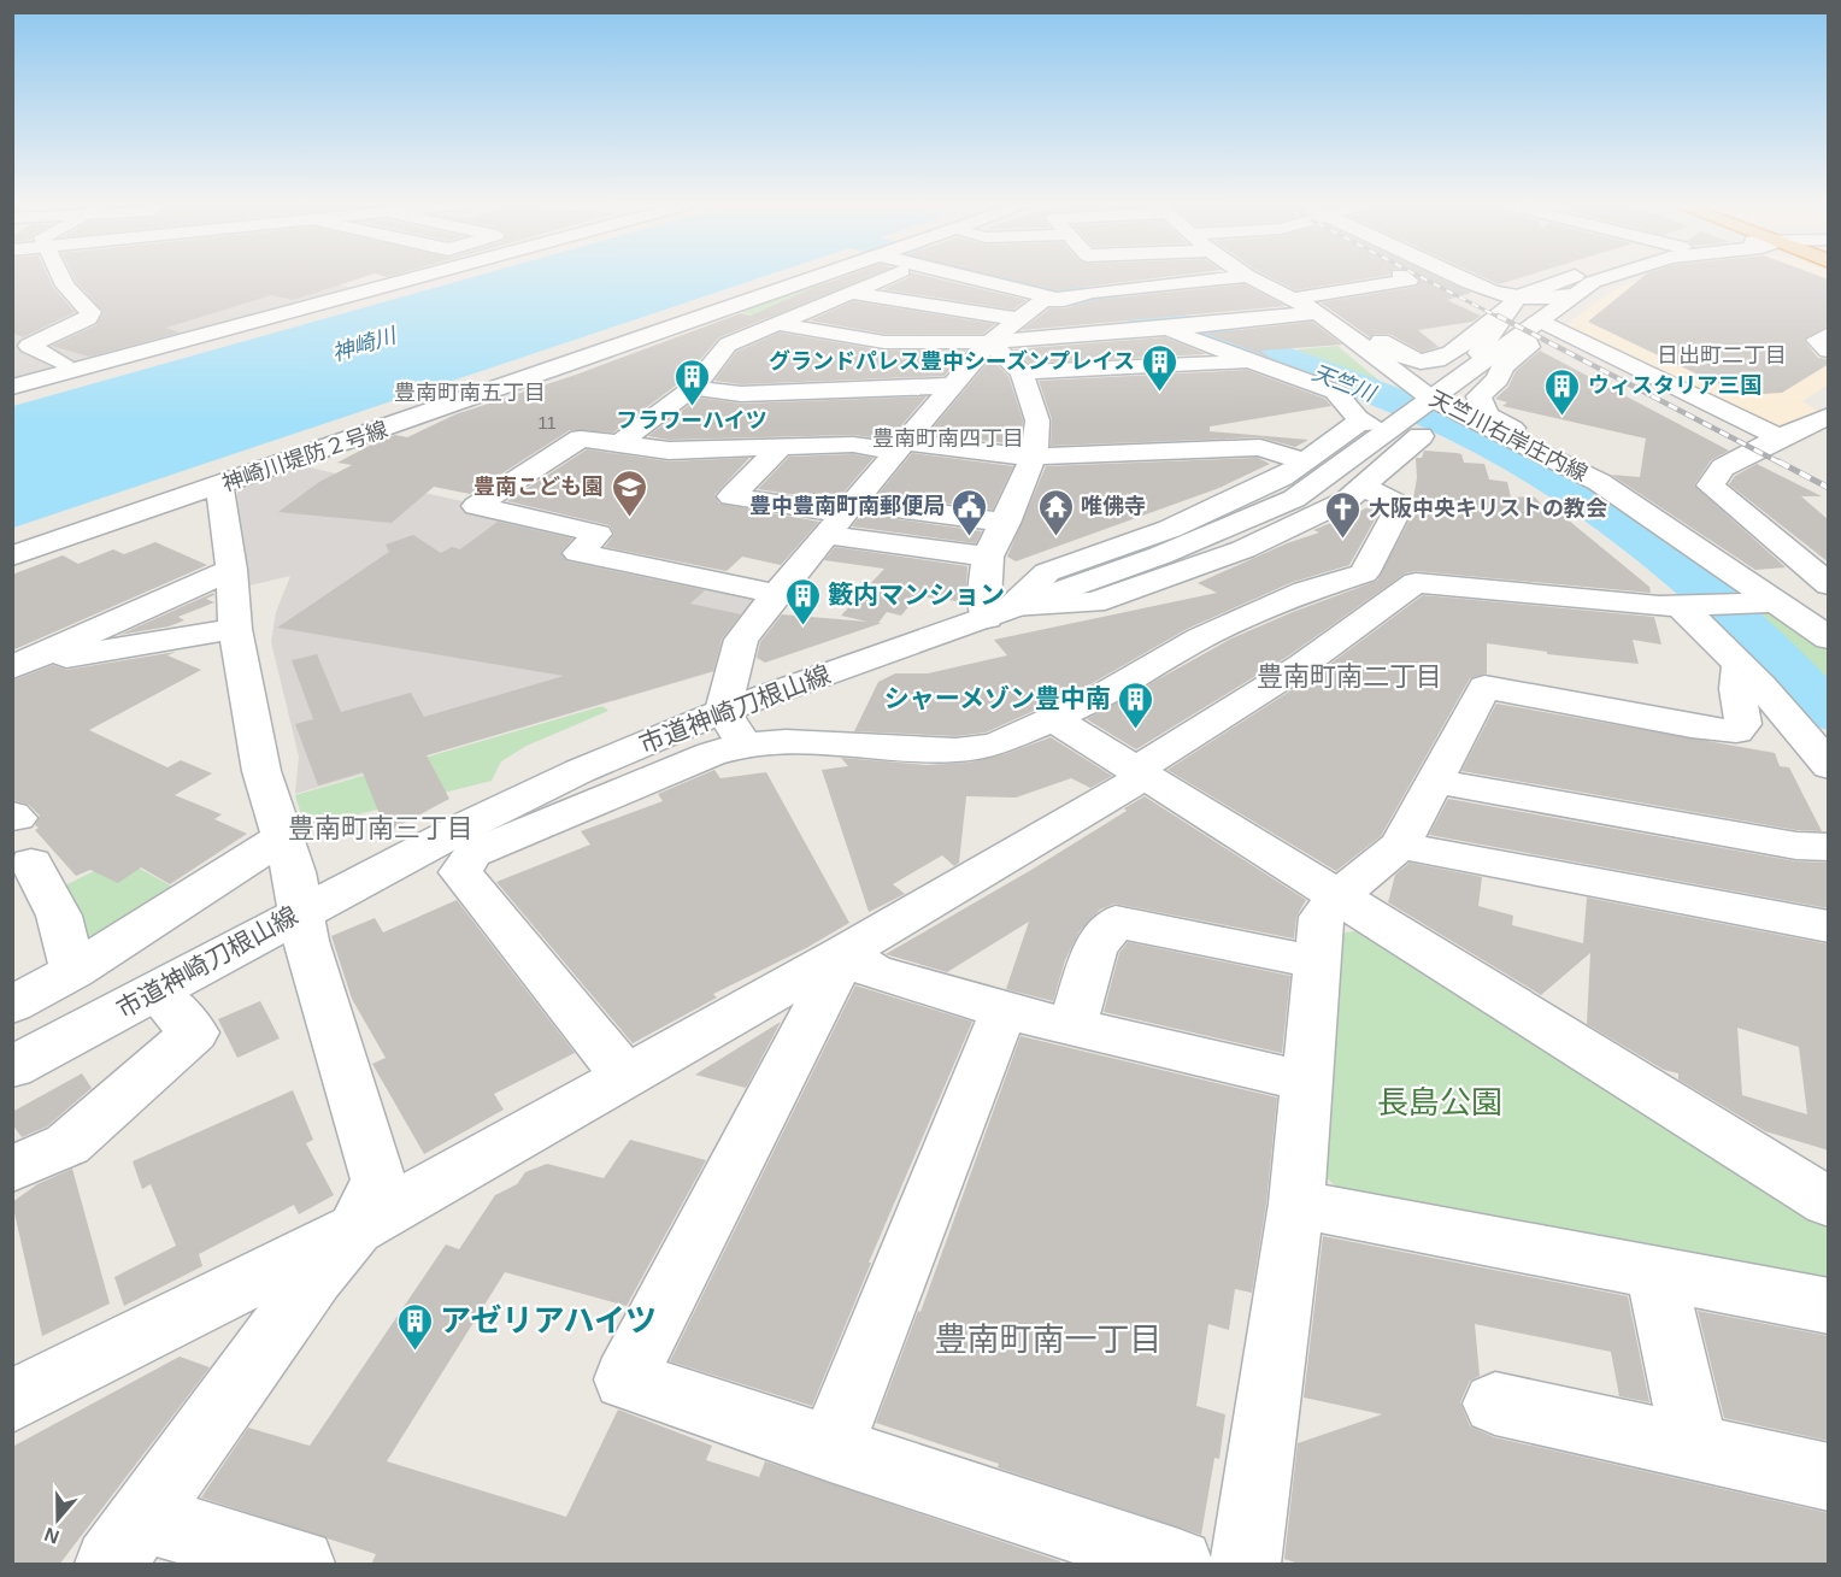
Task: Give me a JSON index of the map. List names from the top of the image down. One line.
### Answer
{"streets":{"street":["天竺川右岸庄内線","神崎川堤防２号線","市道神崎刀根山線"]},"crossings":[["天竺川右岸庄内線","市道神崎刀根山線"]],"districts":["日出町二丁目","豊南町南五丁目","豊南町南四丁目","豊南町南二丁目","豊南町南三丁目","豊南町南一丁目"],"water":["神崎川","天竺川"],"parks":["長島公園"],"places":{"building":["グランドパレス豊中シーズンプレイス","フラワーハイツ","ウィスタリア三国","籔内マンション","シャーメゾン豊中南","アゼリアハイツ"],"school or university":["豊南こども園"],"public building":["豊中豊南町南郵便局"],"temple":["唯佛寺"],"church":["大阪中央キリストの教会"]},"house_numbers":["11"],"north":"bottom"}
